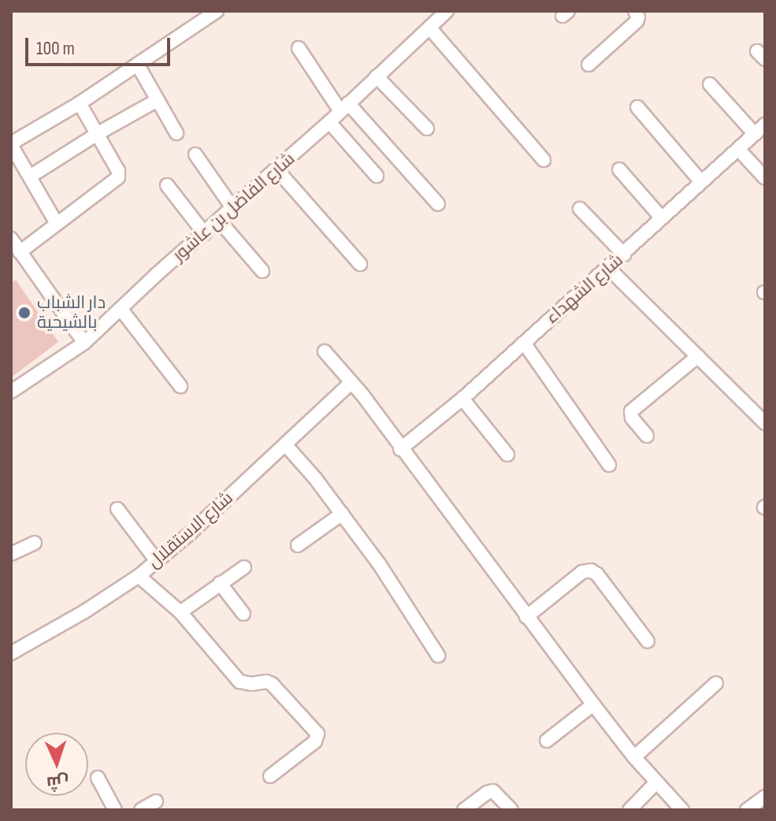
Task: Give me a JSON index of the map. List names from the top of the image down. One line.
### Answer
{"streets":{"street":["شارع الفاضل بن عاشور","شارع الشهداء","شارع الاستقلال"]},"places":["دار الشباب بالشيحية"],"scale_bar":"100 m","north":"bottom"}
